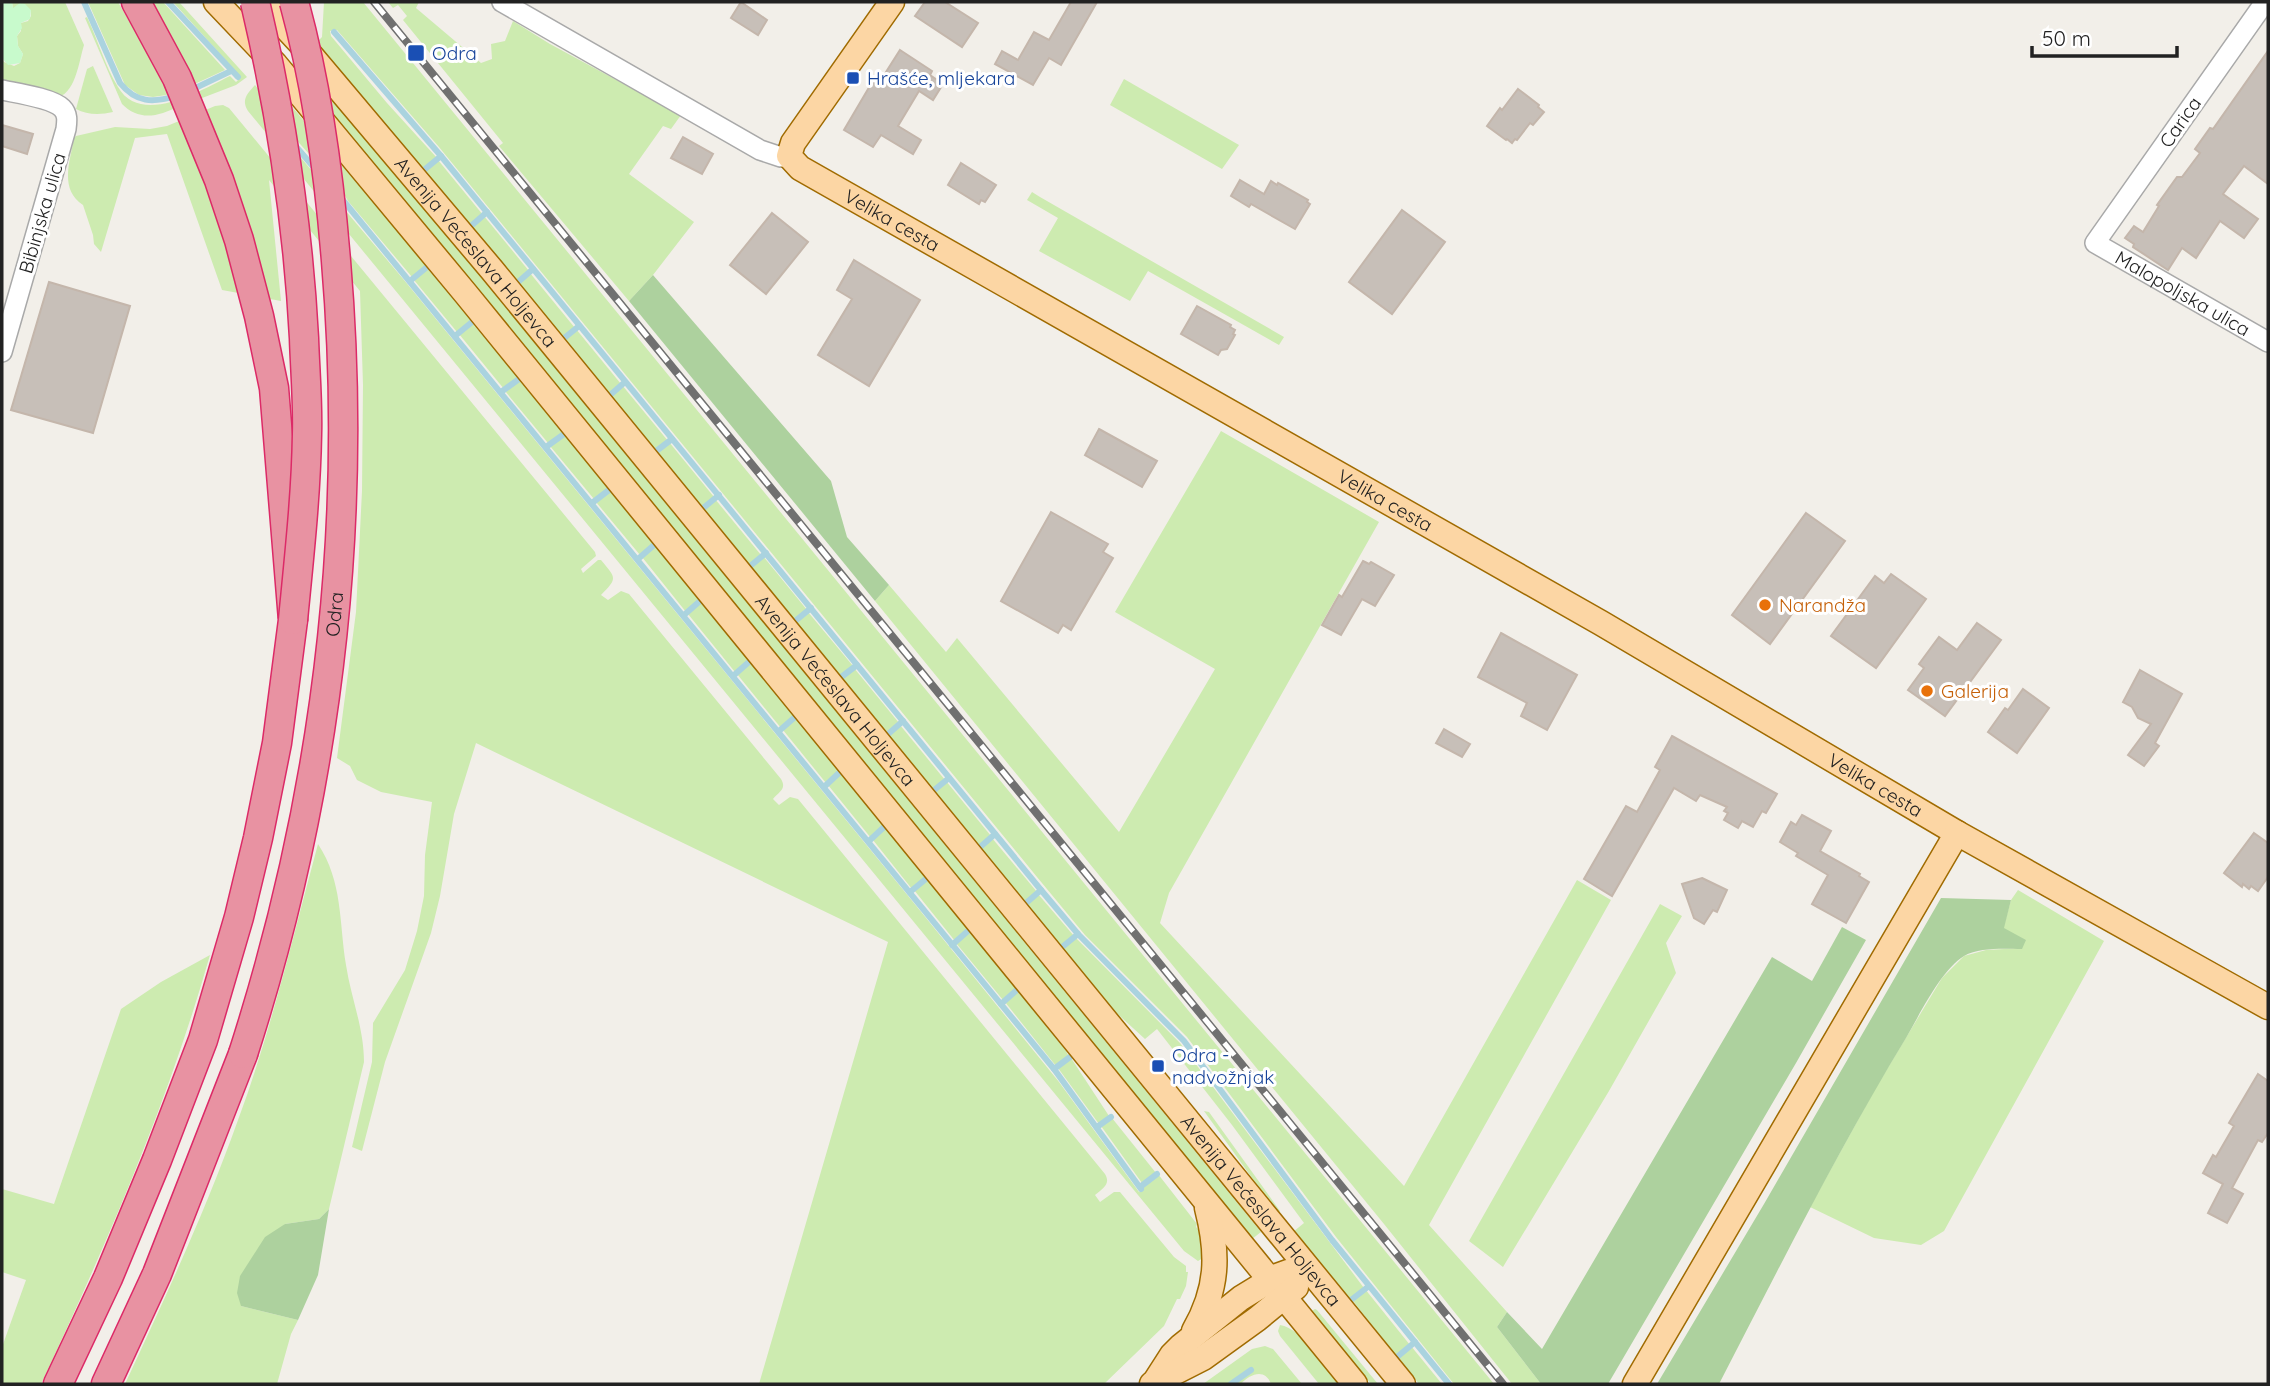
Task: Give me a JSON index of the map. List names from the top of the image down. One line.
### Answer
{"streets":{"highway":["Odra"],"main road":["Velika cesta","Avenija Većeslava Holjevca"],"street":["Carica","Bibinjska ulica","Malopoljska ulica"]},"crossings":[["Carica","Malopoljska ulica"]],"places":{"transit":["Odra","Hrašće, mljekara","Odra - nadvožnjak"],"other":["Narandža","Galerija"]},"scale_bar":"50 m"}
